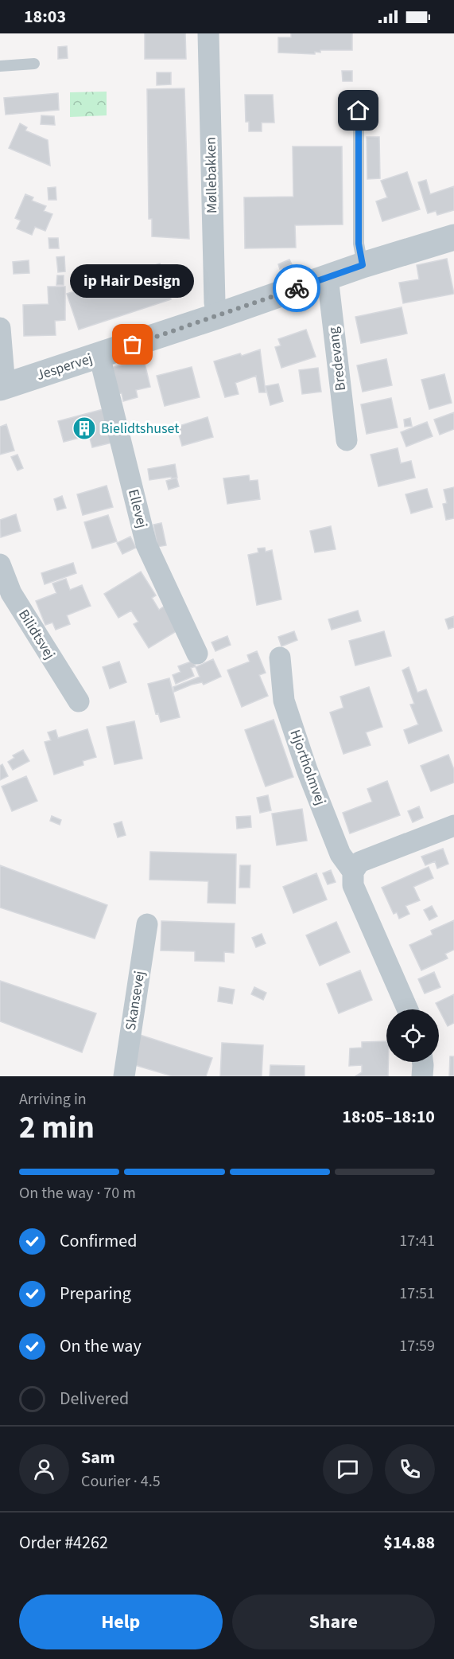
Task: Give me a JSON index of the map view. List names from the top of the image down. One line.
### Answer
{"streets":{"street":["Møllebakken","Bredevang","Jespervej","Ellevej","Bilidtsvej","Hjortholmvej","Skansevej"]},"crossings":[["Møllebakken","Jespervej"],["Bredevang","Jespervej"],["Jespervej","Ellevej"]],"places":{"other":["ip Hair Design"],"building":["Bielidtshuset"]},"page":{"status":"18:03","bubble":"ip Hair Design","heading":["2 min","Arriving in","18:05–18:10"],"panel":["Sam","Courier · 4.5","Order #4262","$14.88"],"bar":"On the way · 70 m","list":[["Confirmed","17:41"],["Preparing","17:51"],["On the way","17:59"],"Delivered"],"buttons":["Help","Share"]}}
